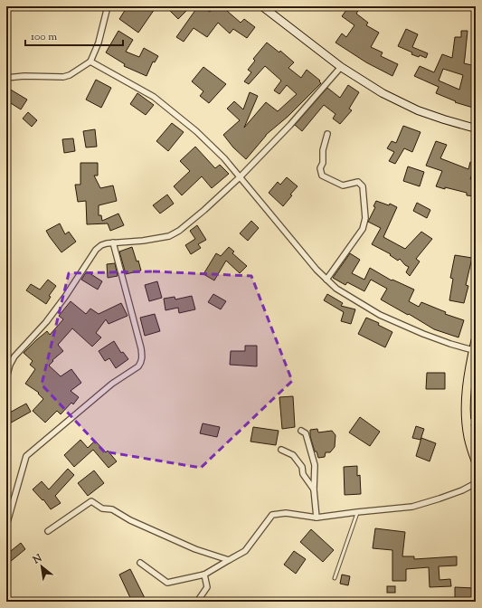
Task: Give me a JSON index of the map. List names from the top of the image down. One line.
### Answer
{"scale_bar":"100 m","north":"top left"}
